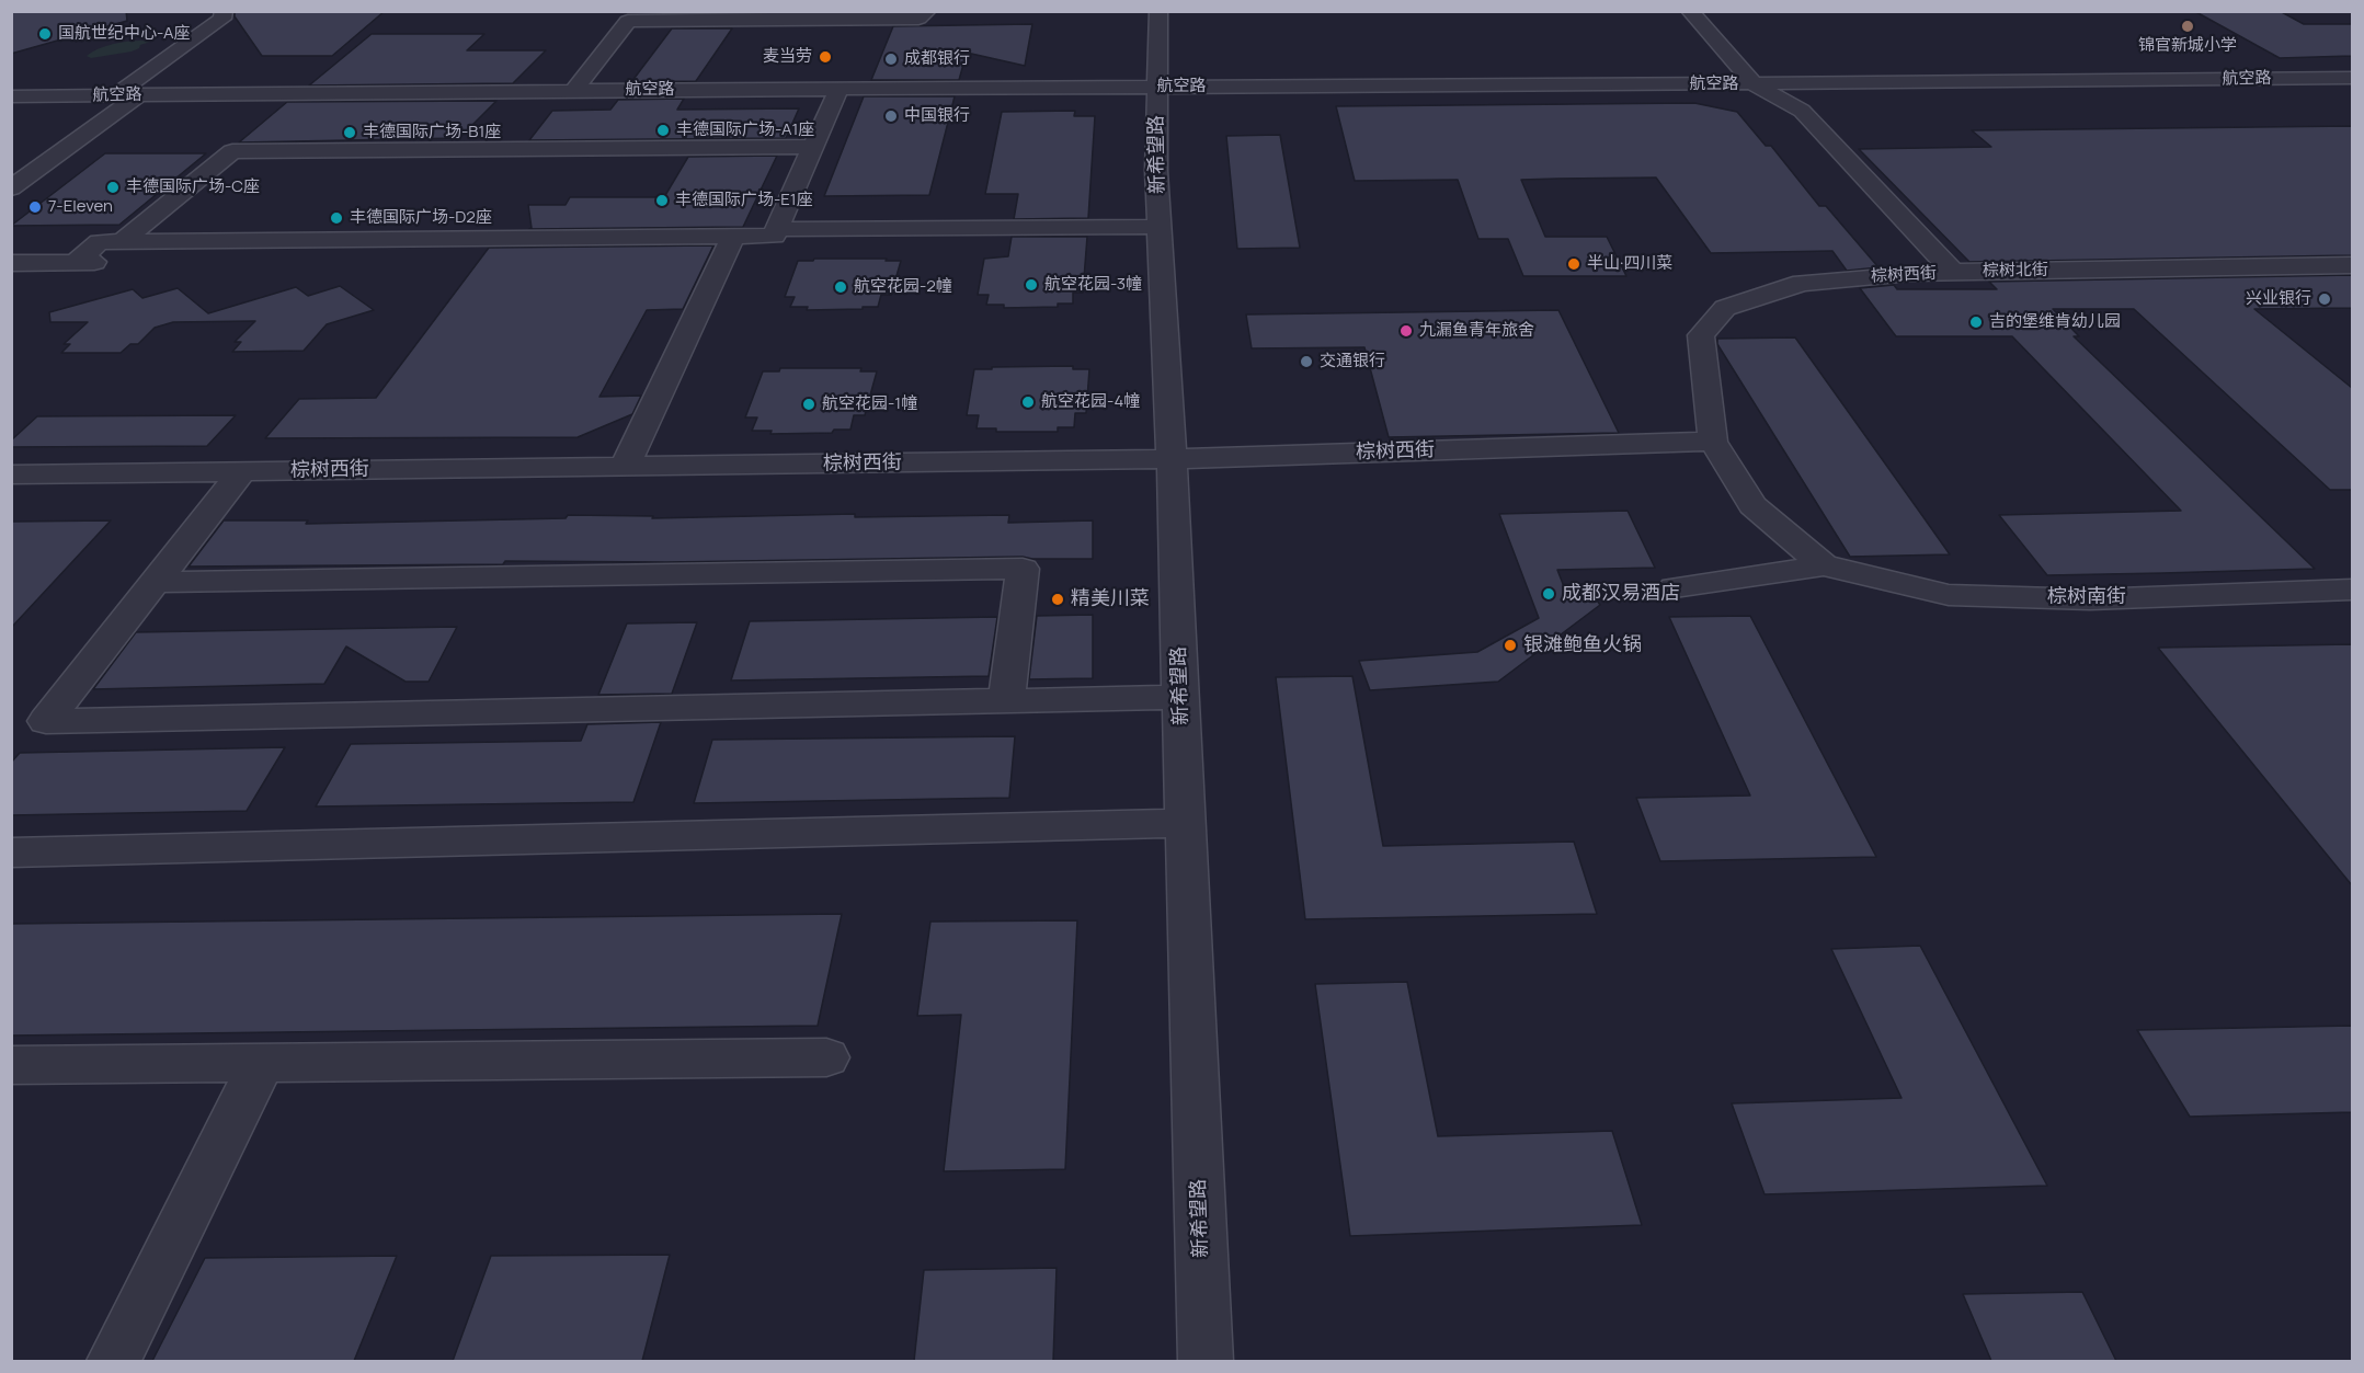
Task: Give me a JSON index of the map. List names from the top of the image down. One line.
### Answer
{"streets":{"street":["航空路","新希望路","棕树北街","棕树西街","棕树南街"]},"crossings":[["航空路","新希望路"],["航空路","棕树北街"],["新希望路","棕树西街"],["棕树北街","棕树西街"],["棕树西街","棕树南街"]],"places":["锦官新城小学","国航世纪中心-A座","麦当劳","成都银行","中国银行","丰德国际广场-A1座","丰德国际广场-B1座","丰德国际广场-C座","丰德国际广场-E1座","7-Eleven","丰德国际广场-D2座","半山·四川菜","航空花园-3幢","航空花园-2幢","兴业银行","吉的堡维肯幼儿园","九漏鱼青年旅舍","交通银行","航空花园-4幢","航空花园-1幢","成都汉易酒店","精美川菜","银滩鲍鱼火锅"]}
